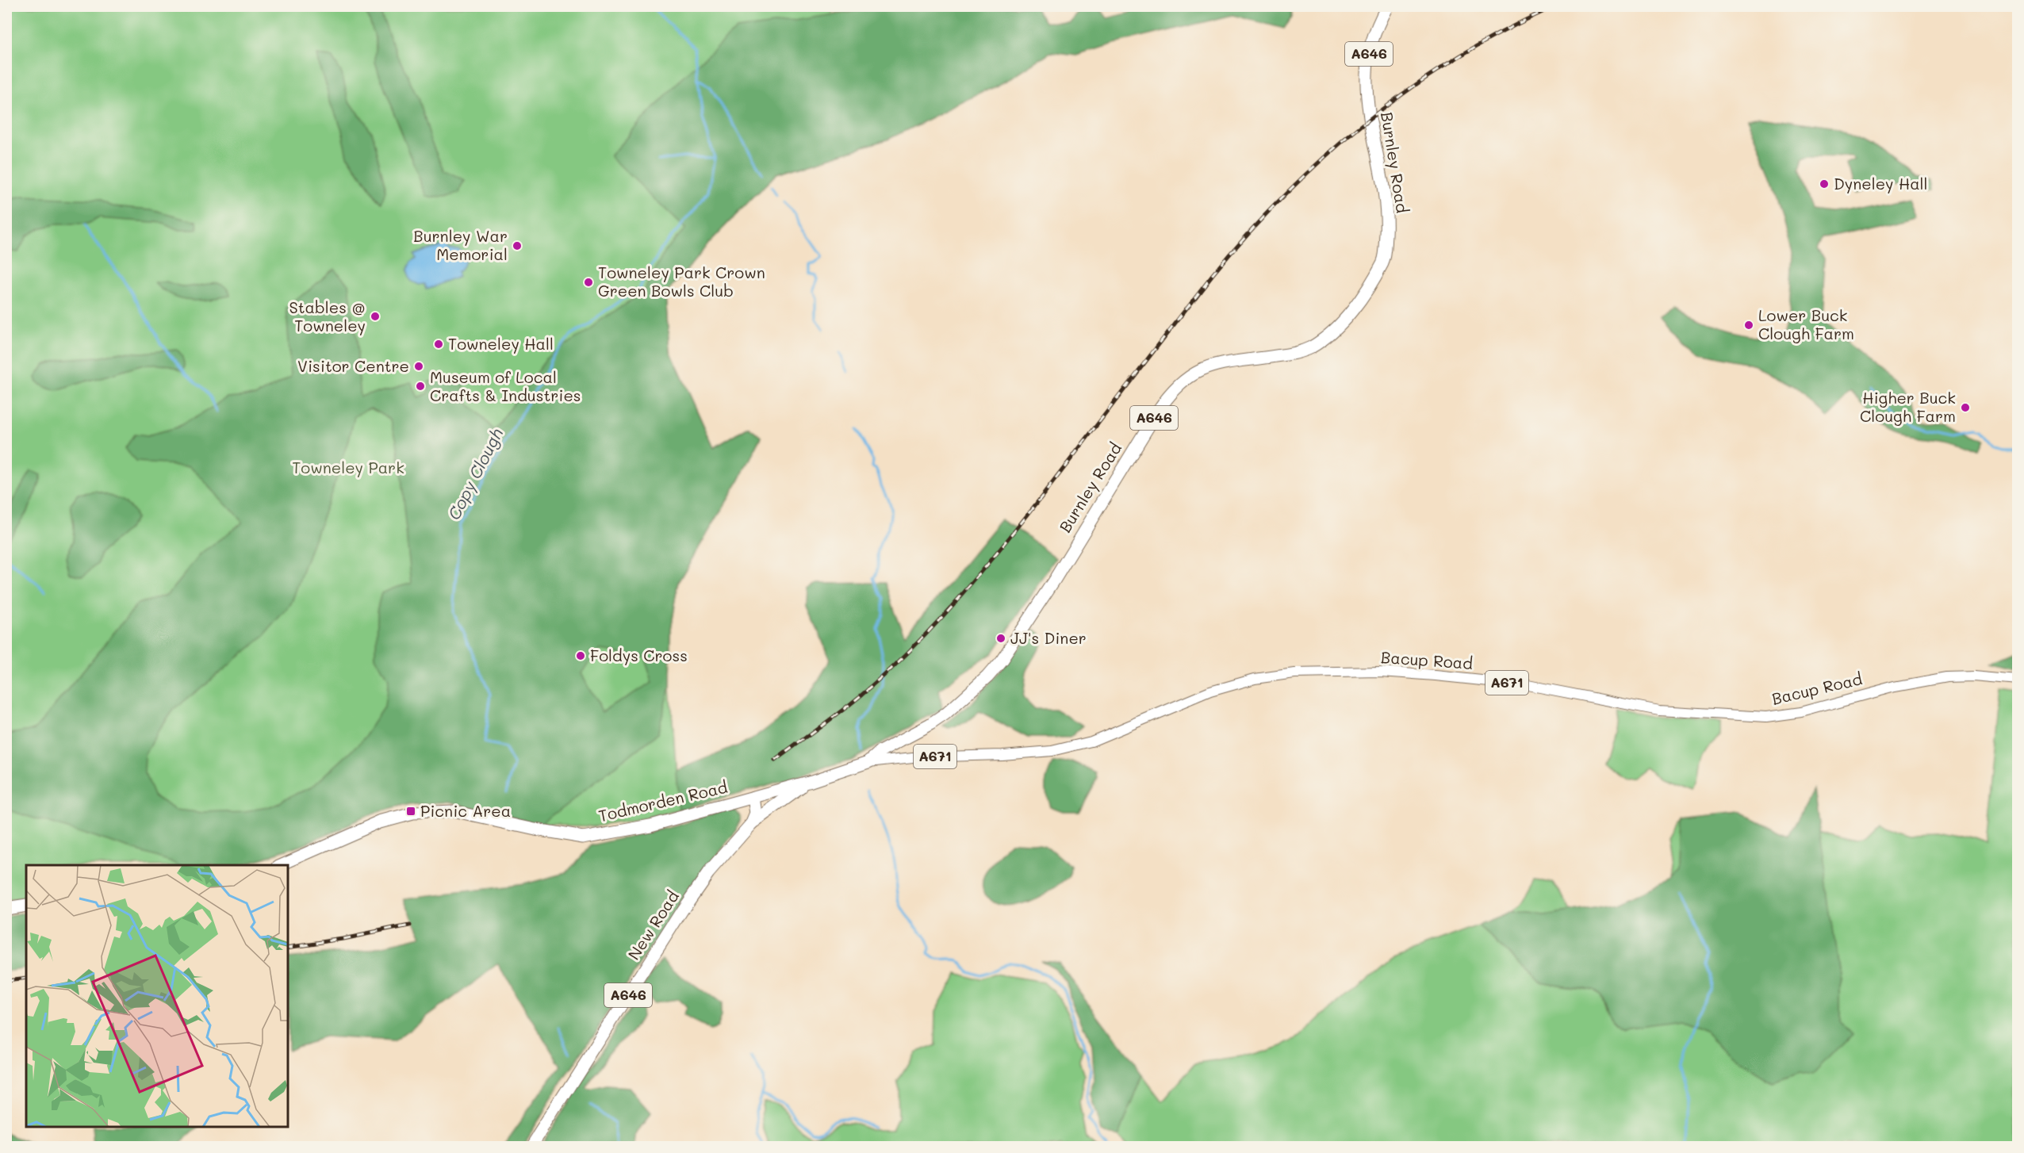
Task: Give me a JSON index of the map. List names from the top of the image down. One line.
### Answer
{"streets":{"highway":["A646","Burnley Road","Todmorden Road","New Road"],"main road":["Bacup Road","A671"]},"crossings":[["Burnley Road","Bacup Road"],["Burnley Road","Todmorden Road"],["Bacup Road","Todmorden Road"],["Todmorden Road","New Road"]],"water":["Copy Clough"],"parks":["Towneley Park"],"places":{"other":["Dyneley Hall","Burnley War Memorial","Towneley Park Crown Green Bowls Club","Stables @ Towneley","Lower Buck Clough Farm","Towneley Hall","Visitor Centre","Museum of Local Crafts & Industries","Higher Buck Clough Farm","JJ's Diner","Foldys Cross"],"transit":["Picnic Area"]}}
